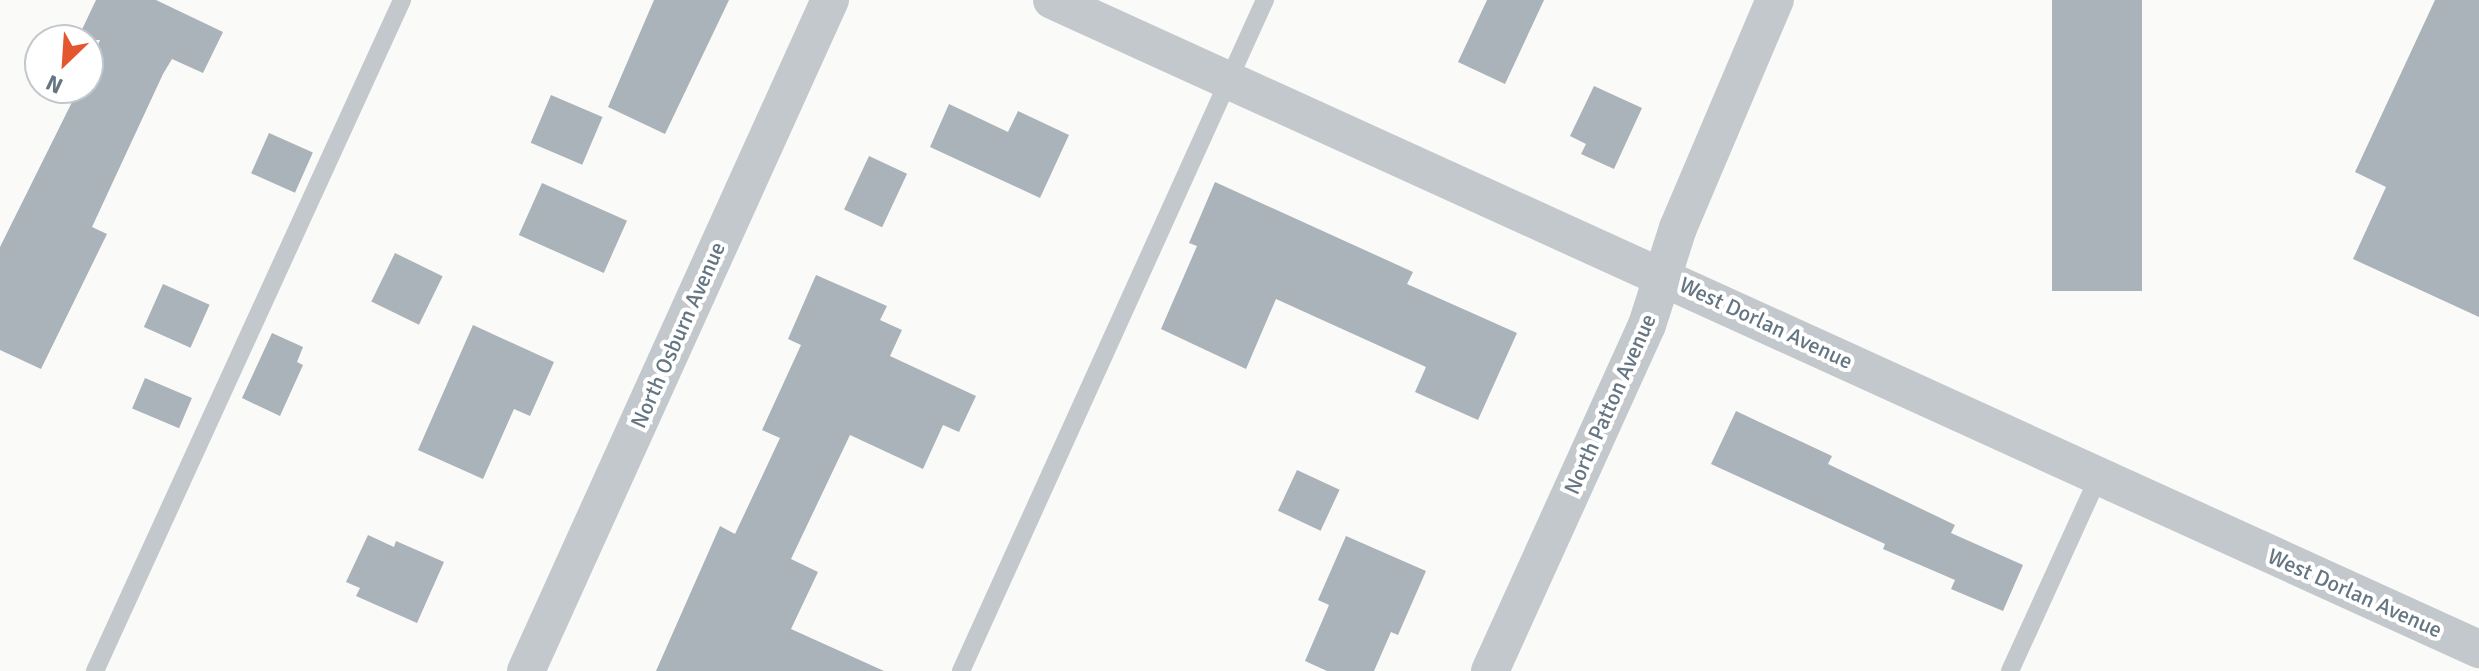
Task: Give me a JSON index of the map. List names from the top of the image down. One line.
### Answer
{"streets":{"street":["West Dorlan Avenue","North Osburn Avenue","North Patton Avenue"]},"crossings":[["West Dorlan Avenue","North Patton Avenue"]],"north":"bottom left"}
